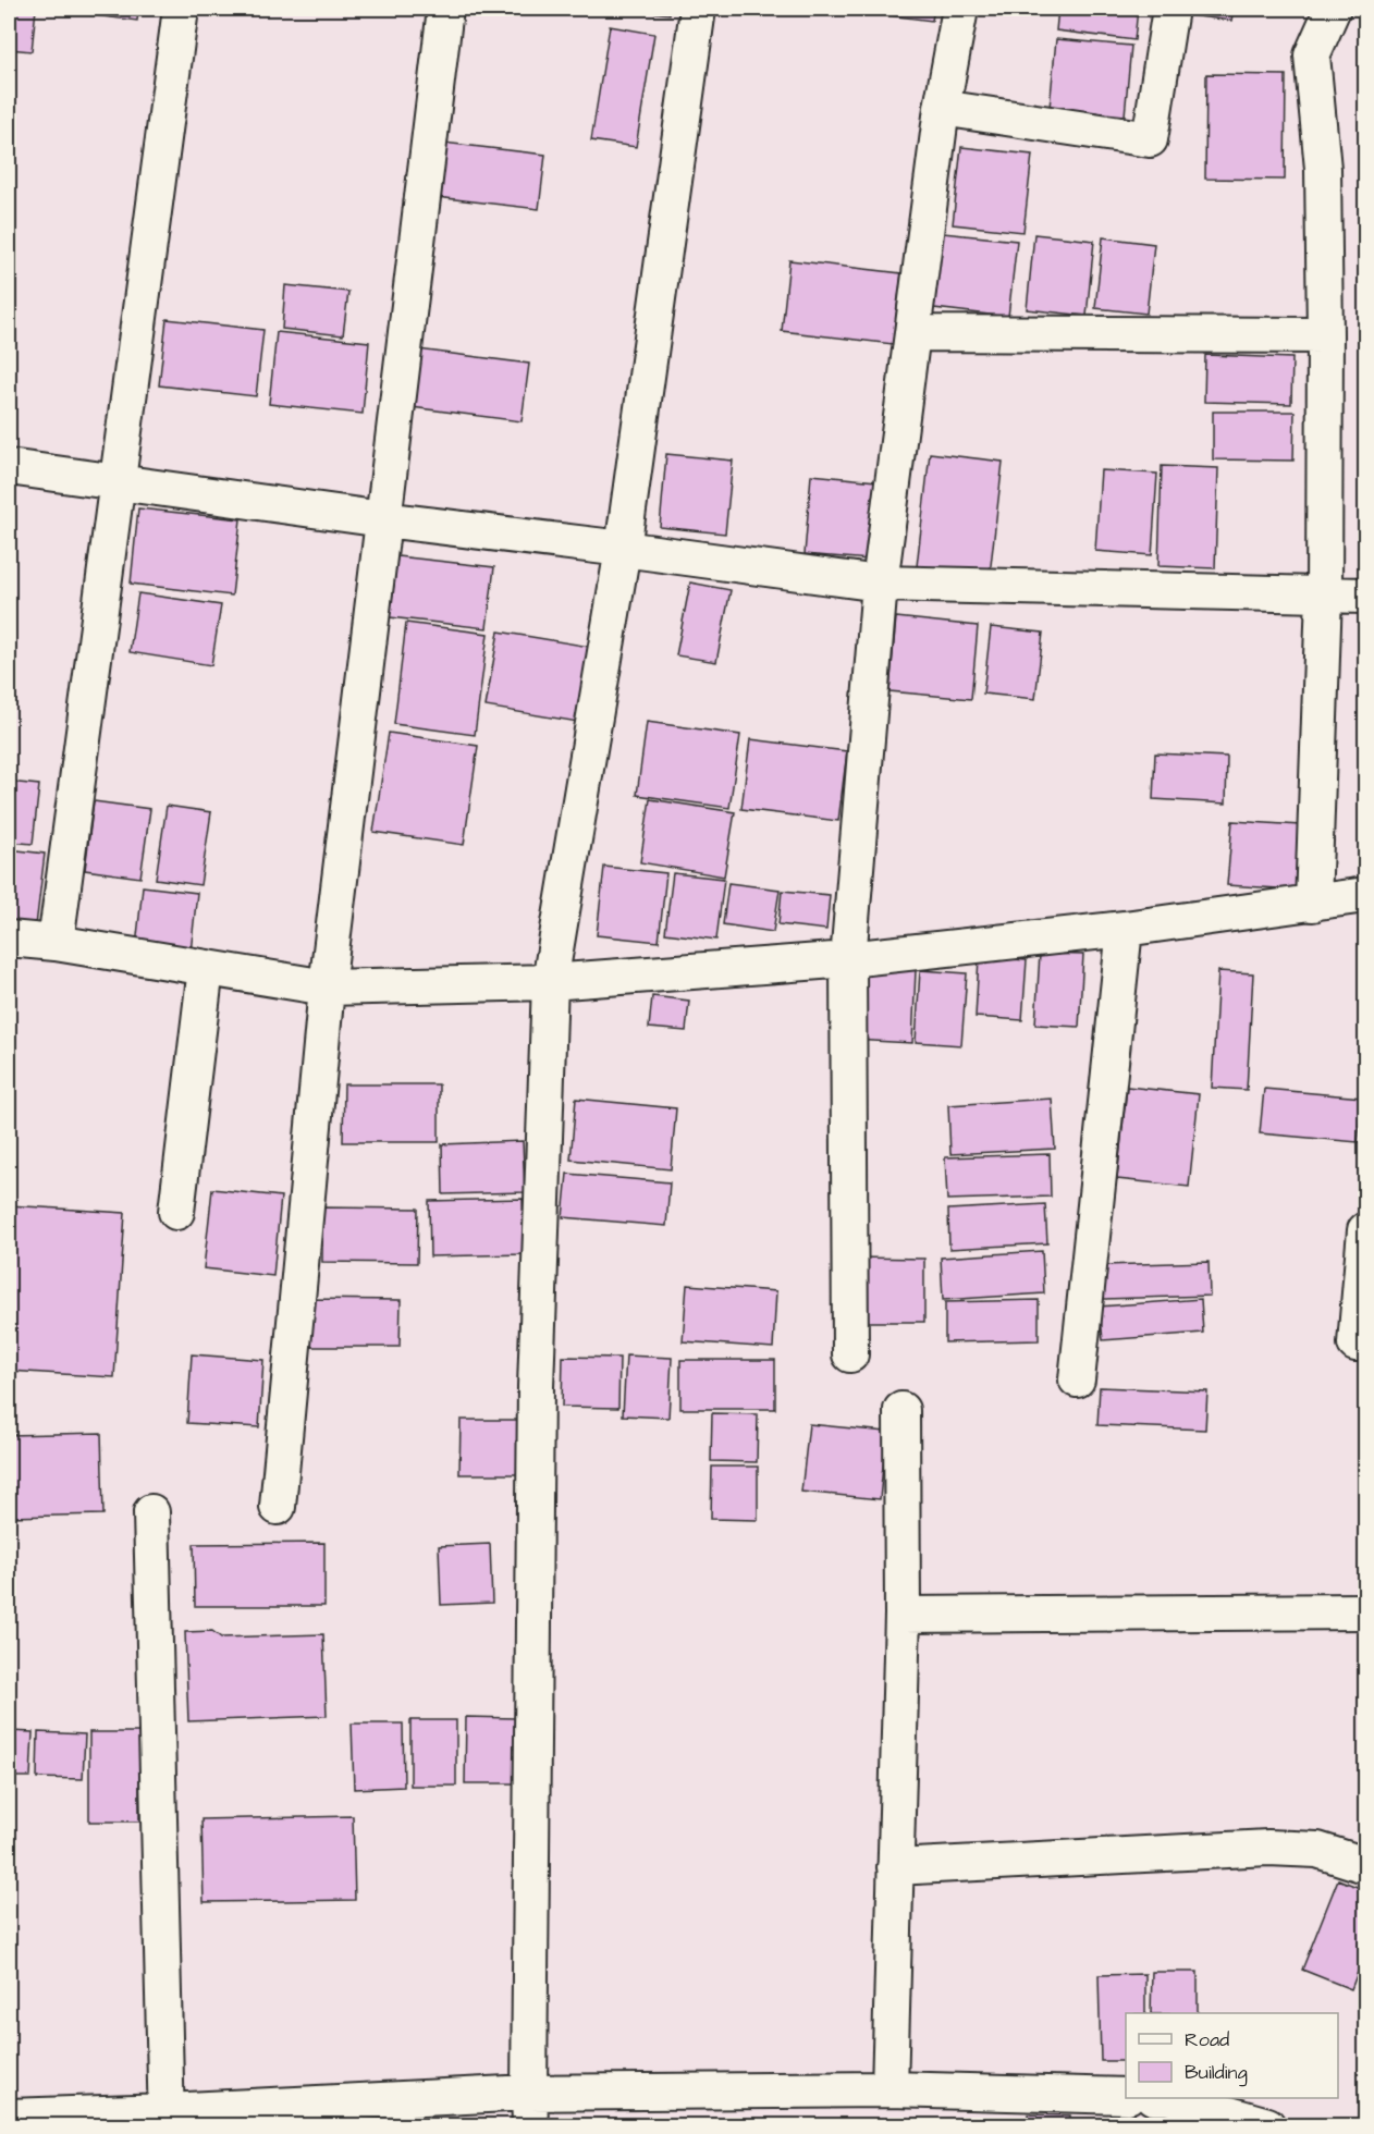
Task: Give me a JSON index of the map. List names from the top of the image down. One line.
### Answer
{"legend":["Road","Building"]}
